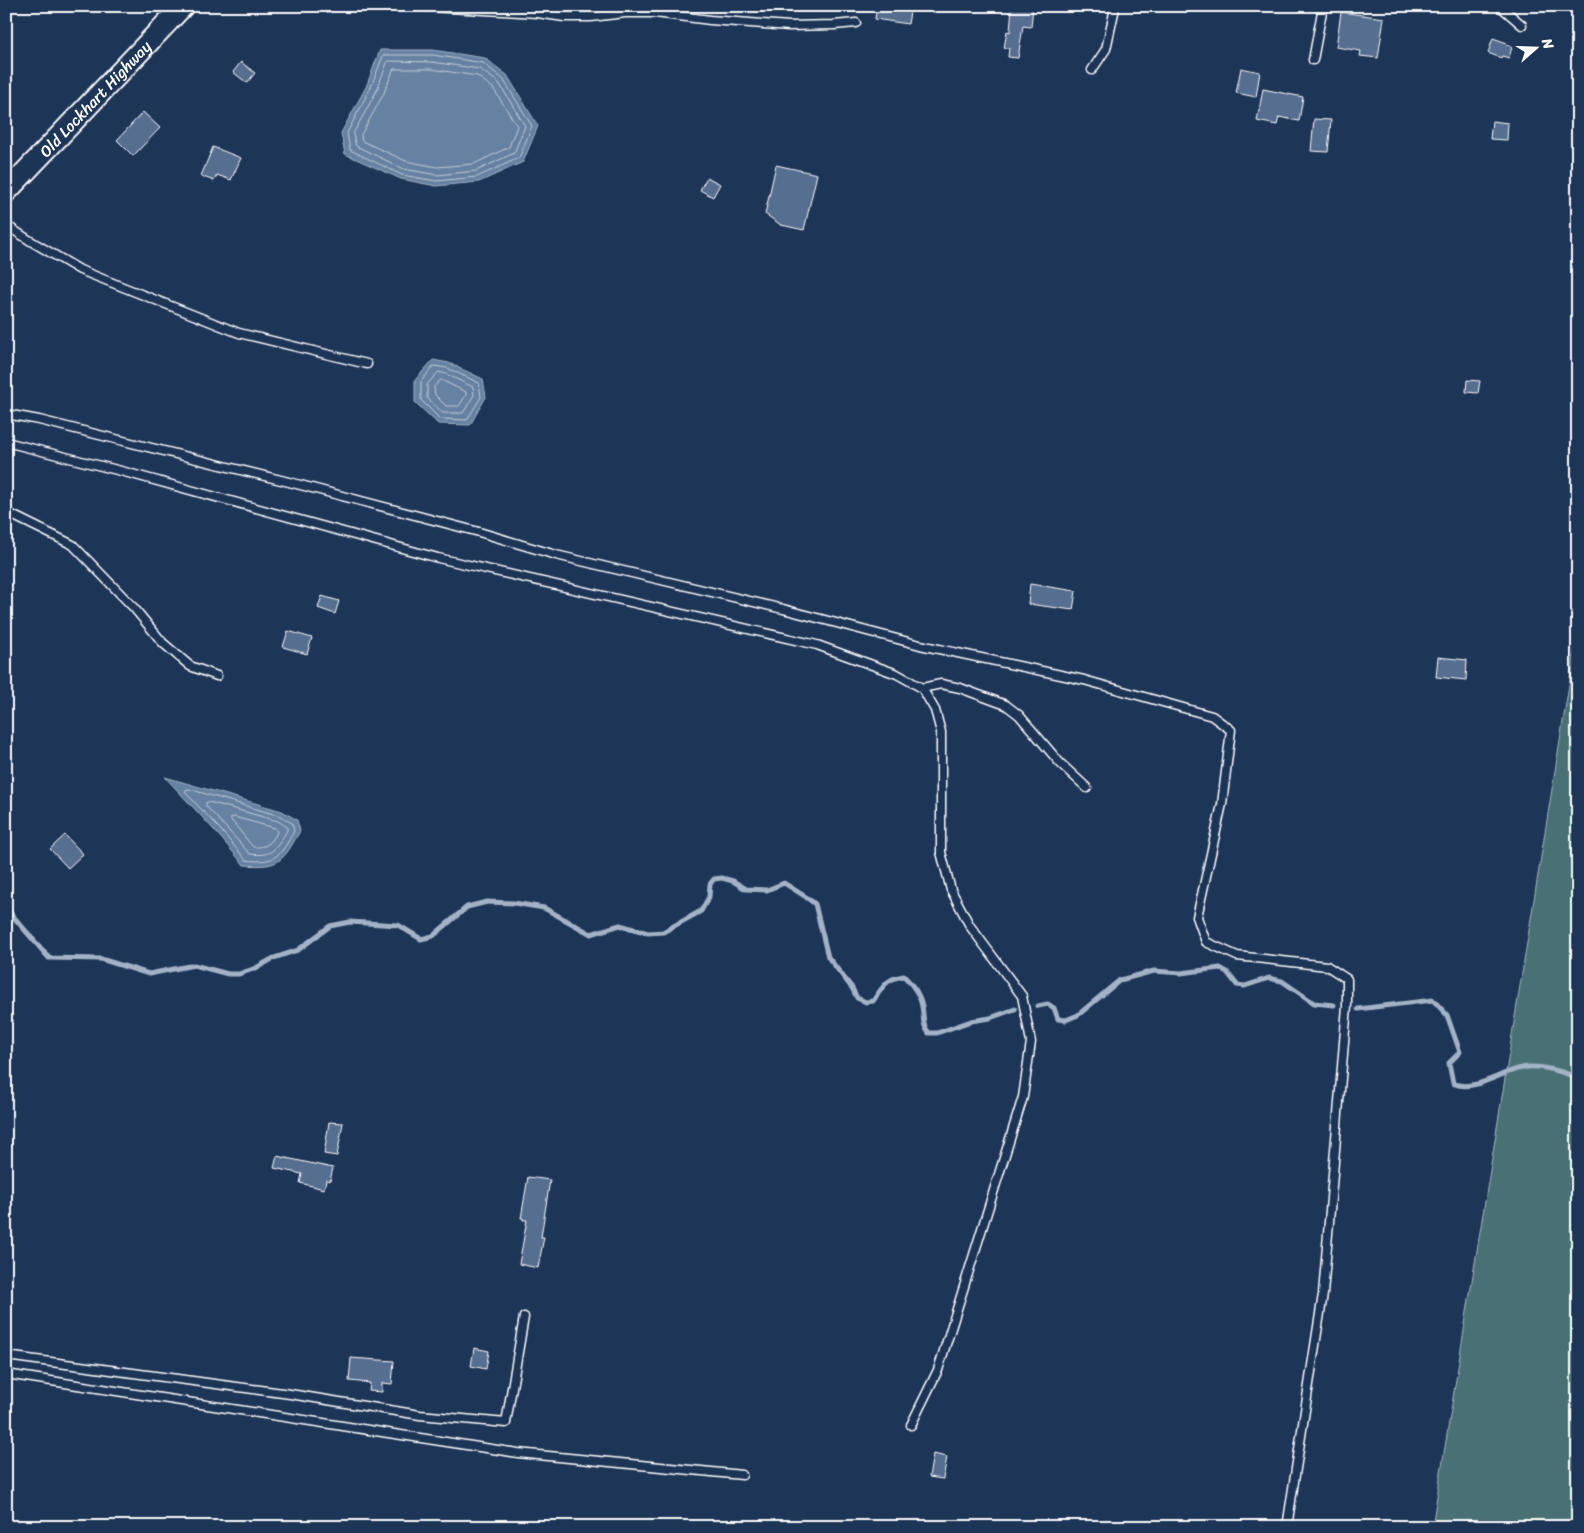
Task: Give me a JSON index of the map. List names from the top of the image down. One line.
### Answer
{"streets":{"street":["Old Lockhart Highway"]},"north":"right"}
